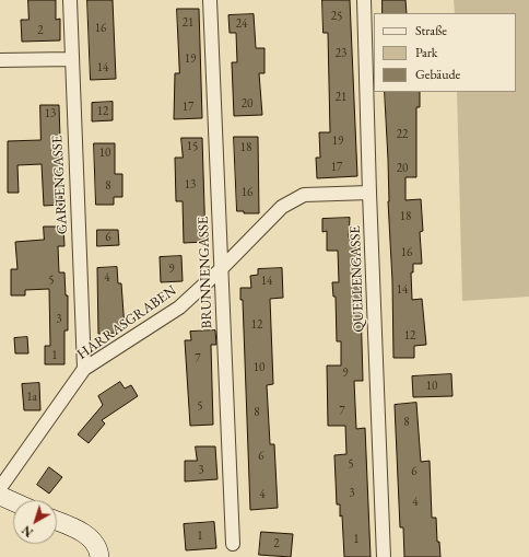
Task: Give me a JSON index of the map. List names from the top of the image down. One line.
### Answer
{"streets":{"street":["GARTENGASSE","BRUNNENGASSE","QUELLENGASSE","HARRASGRABEN"]},"crossings":[["GARTENGASSE","HARRASGRABEN"],["BRUNNENGASSE","HARRASGRABEN"],["QUELLENGASSE","HARRASGRABEN"]],"house_numbers":["25","21","24","16","2","23","19","14","21","20","17","12","13","22","19","15","18","10","17","20","13","8","16","18","6","16","9","4","5","14","14","3","12","12","1","7","10","9","10","1a","5","7","8","8","6","5","3","6","3","4","4","1","1","2"],"legend":["Straße","Park","Gebäude"],"north":"bottom left"}
